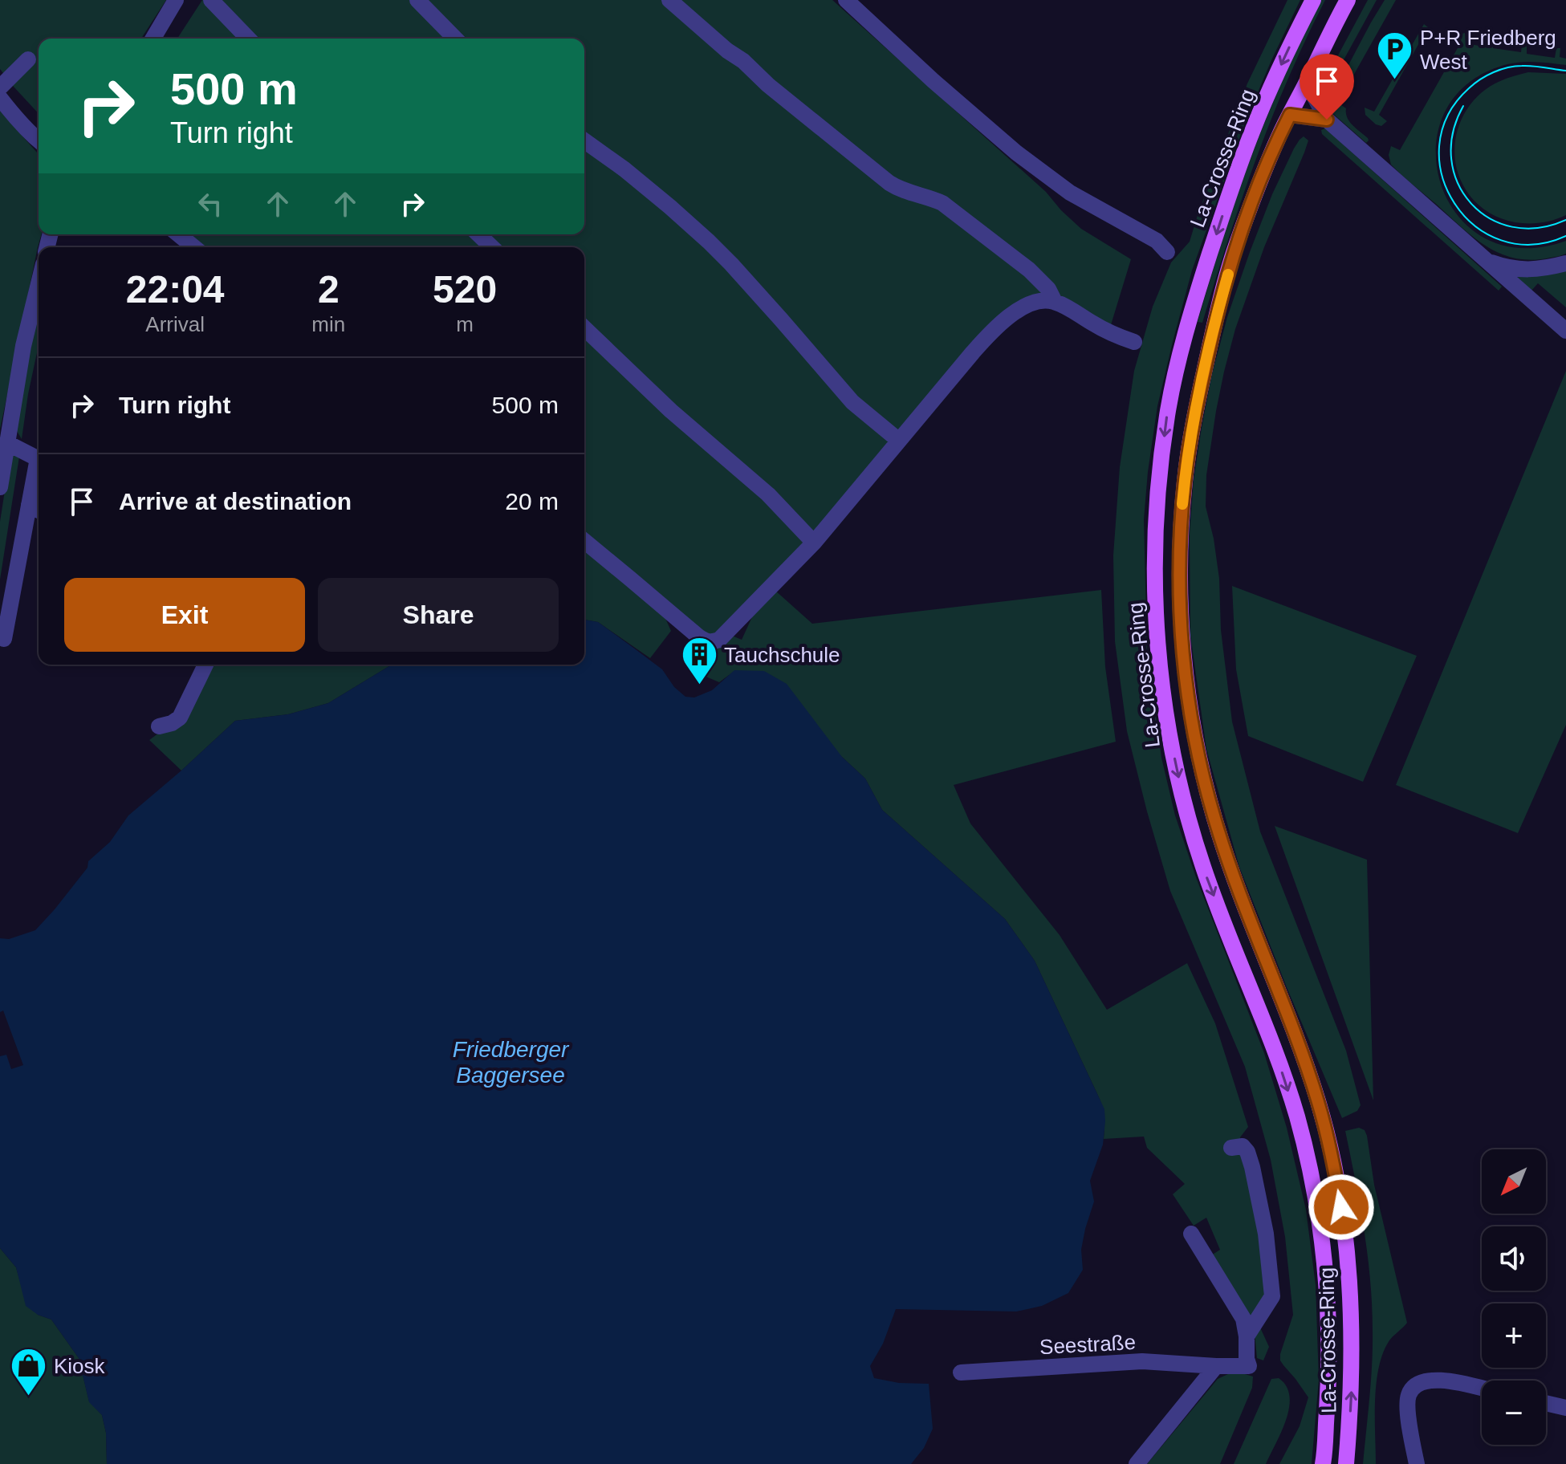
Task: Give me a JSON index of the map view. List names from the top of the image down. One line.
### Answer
{"streets":{"main road":["La-Crosse-Ring"],"street":["Seestraße"]},"water":["Friedberger Baggersee"],"places":{"parking":["P+R Friedberg West"],"building":["Tauchschule"],"shop":["Kiosk"]},"north":"bottom left","page":{"turn":["500 m","Turn right"],"eta":["22:04","Arrival","2","min","520","m"],"list":[{"name":"Turn right","value":"500 m"},{"name":"Arrive at destination","value":"20 m"}],"buttons":["Exit","Share"],"map_buttons":["+","−"]}}
